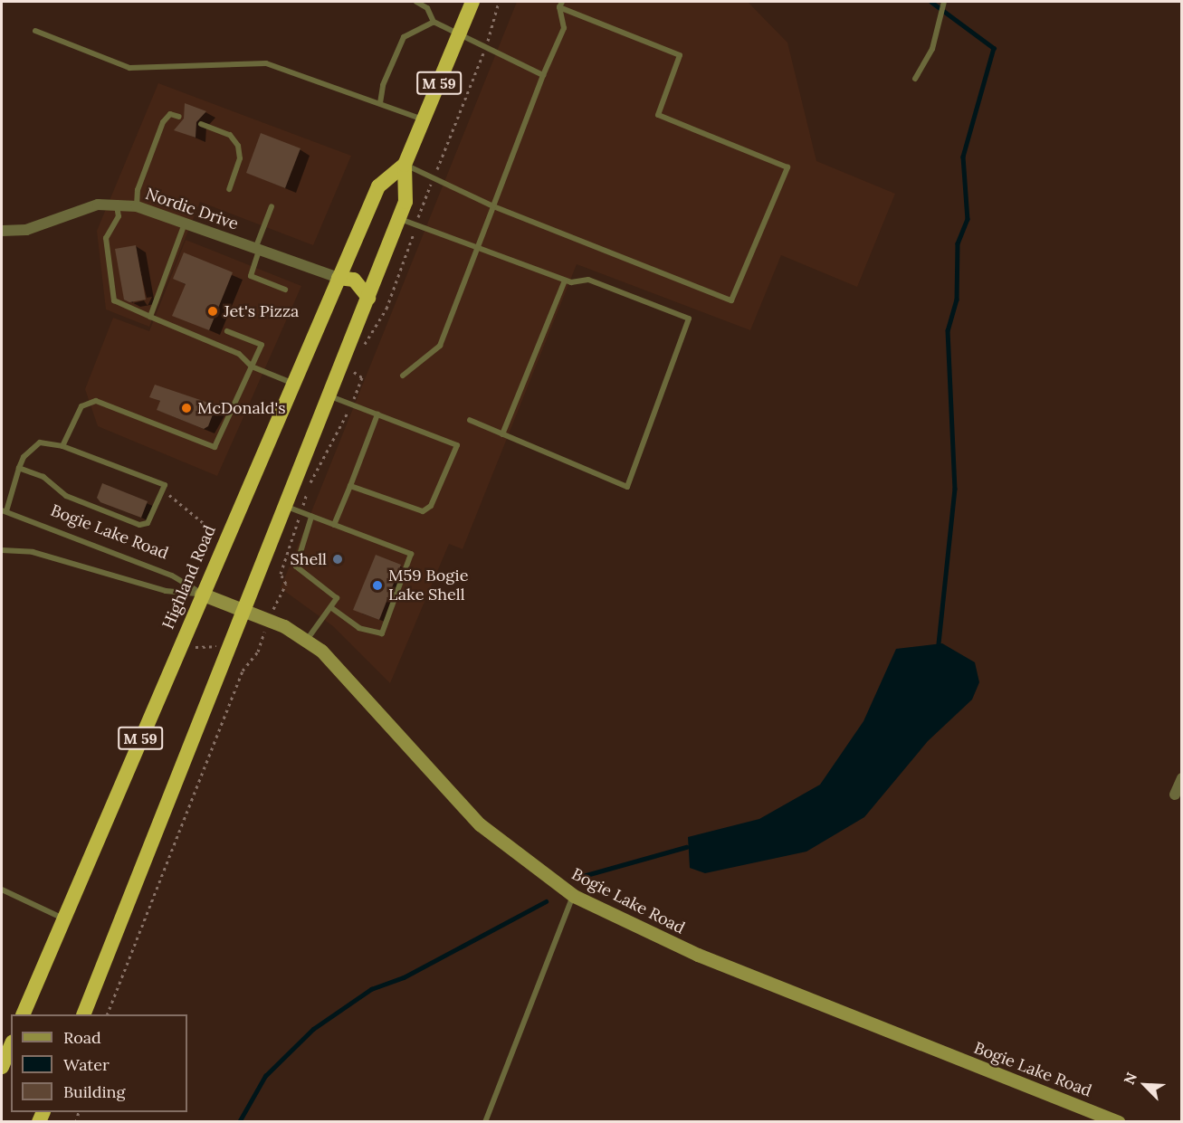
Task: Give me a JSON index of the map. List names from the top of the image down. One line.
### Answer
{"streets":{"highway":["M 59","Highland Road"],"main road":["Bogie Lake Road"],"street":["Nordic Drive"]},"crossings":[["Nordic Drive","Highland Road"],["Bogie Lake Road","Highland Road"]],"places":["Jet's Pizza","McDonald's","Shell","M59 Bogie Lake Shell"],"legend":["Road","Water","Building"],"north":"top left"}
